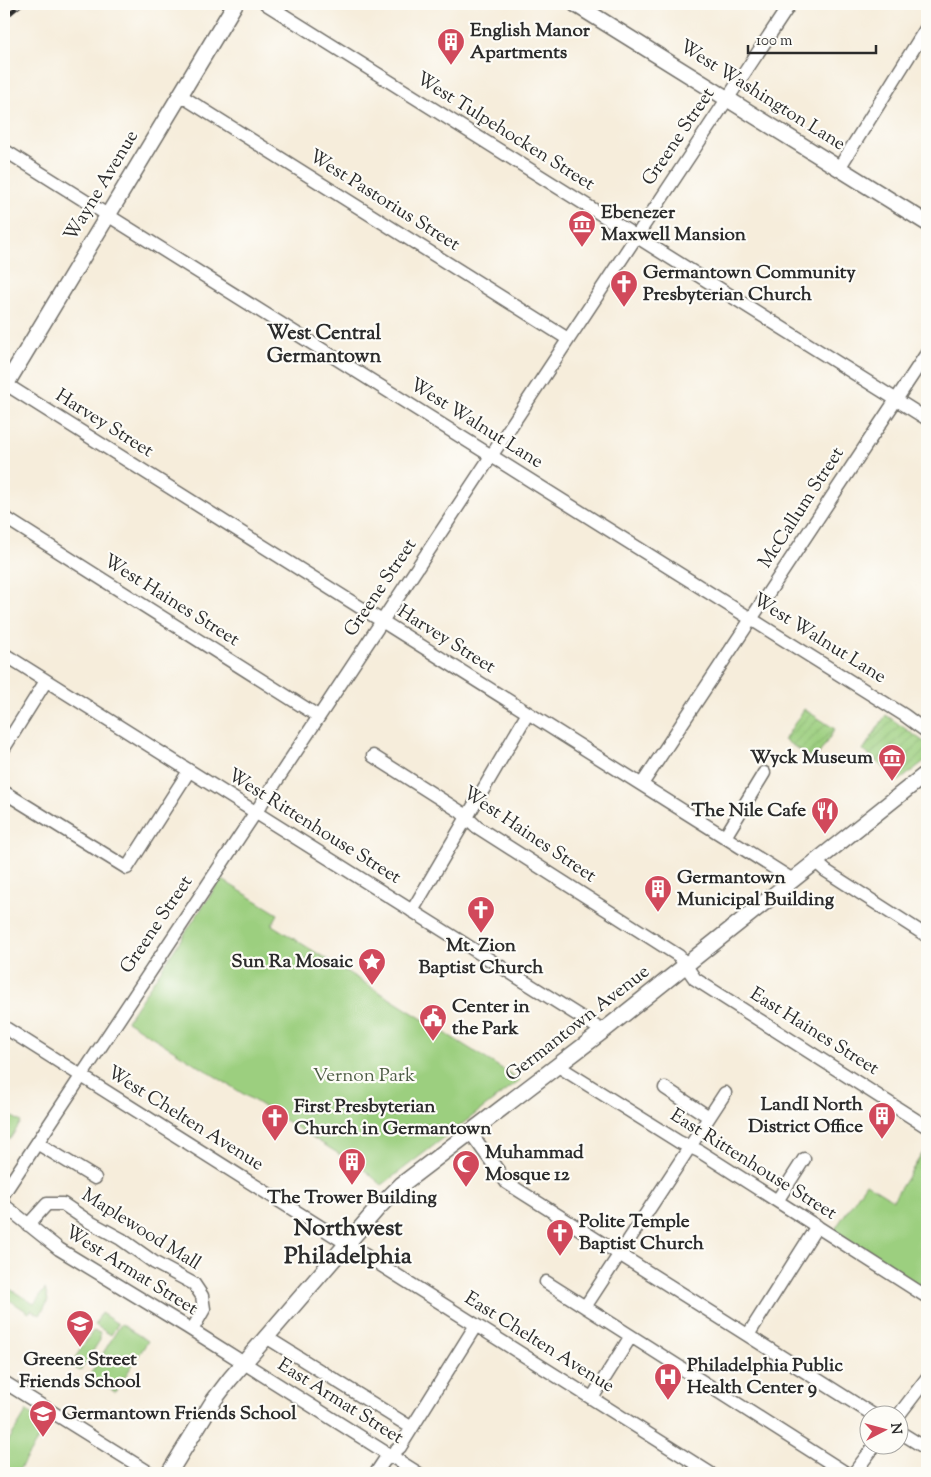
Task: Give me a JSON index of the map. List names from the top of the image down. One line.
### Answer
{"streets":{"main road":["West Washington Lane","Wayne Avenue","Germantown Avenue"],"street":["West Tulpehocken Street","Greene Street","West Pastorius Street","Harvey Street","West Walnut Lane","McCallum Street","West Haines Street","West Rittenhouse Street","East Haines Street","West Chelten Avenue","East Rittenhouse Street","Maplewood Mall","West Armat Street","East Chelten Avenue","East Armat Street"]},"crossings":[["West Washington Lane","Greene Street"],["West Tulpehocken Street","Greene Street"],["West Tulpehocken Street","McCallum Street"],["Greene Street","West Pastorius Street"],["Greene Street","Harvey Street"],["Greene Street","West Walnut Lane"],["Greene Street","West Haines Street"],["Greene Street","West Rittenhouse Street"],["Greene Street","West Chelten Avenue"],["Wayne Avenue","West Pastorius Street"],["Wayne Avenue","Harvey Street"],["Wayne Avenue","West Walnut Lane"],["Harvey Street","McCallum Street"],["Harvey Street","Germantown Avenue"],["West Walnut Lane","McCallum Street"],["West Haines Street","Germantown Avenue"],["West Haines Street","East Haines Street"],["West Rittenhouse Street","Germantown Avenue"],["Germantown Avenue","East Haines Street"],["Germantown Avenue","West Chelten Avenue"],["Germantown Avenue","East Rittenhouse Street"],["Germantown Avenue","West Armat Street"],["Germantown Avenue","East Chelten Avenue"],["Germantown Avenue","East Armat Street"],["West Chelten Avenue","East Chelten Avenue"],["Maplewood Mall","West Armat Street"],["West Armat Street","East Armat Street"]],"districts":["West Central Germantown","Northwest Philadelphia"],"parks":["Vernon Park"],"places":{"building":["English Manor Apartments","Germantown Municipal Building","LandI North District Office","The Trower Building"],"museum":["Ebenezer Maxwell Mansion","Wyck Museum"],"church":["Germantown Community Presbyterian Church","Mt. Zion Baptist Church","First Presbyterian Church in Germantown","Polite Temple Baptist Church"],"restaurant":["The Nile Cafe"],"place":["Sun Ra Mosaic"],"public building":["Center in the Park"],"mosque":["Muhammad Mosque 12"],"school or university":["Greene Street Friends School","Germantown Friends School"],"hospital":["Philadelphia Public Health Center 9"]},"scale_bar":"100 m","north":"right"}
